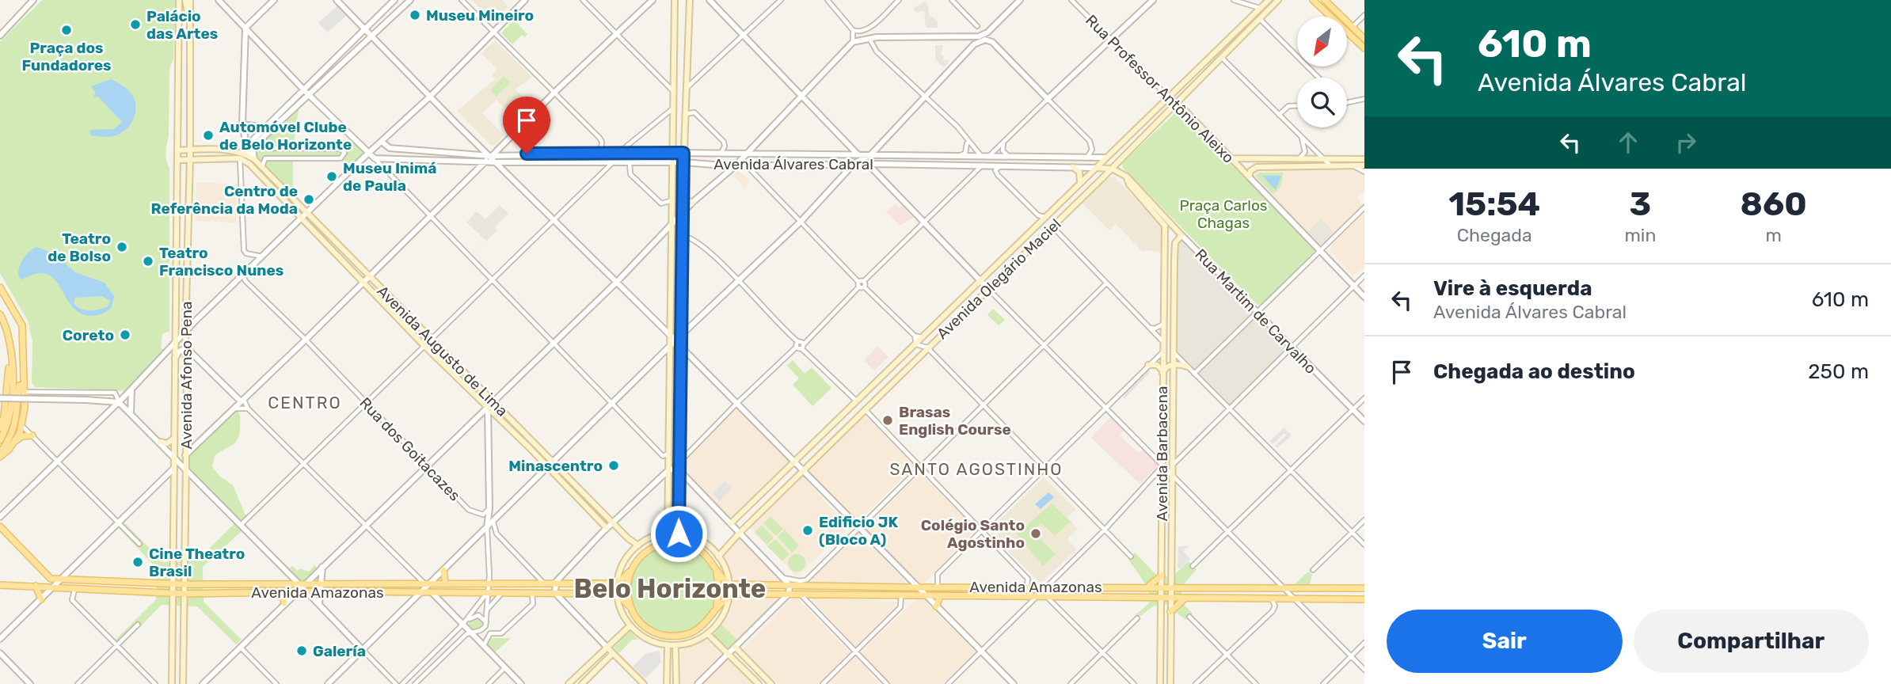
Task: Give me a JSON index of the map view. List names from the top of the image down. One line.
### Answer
{"streets":{"main road":["Rua Professor Antônio Aleixo","Avenida Álvares Cabral","Avenida Olegário Maciel","Rua Martim de Carvalho","Avenida Augusto de Lima","Avenida Afonso Pena","Avenida Barbacena","Avenida Amazonas"],"street":["Rua dos Goitacazes"]},"crossings":[["Rua Professor Antônio Aleixo","Avenida Olegário Maciel"],["Avenida Álvares Cabral","Avenida Olegário Maciel"],["Avenida Álvares Cabral","Rua Martim de Carvalho"],["Avenida Olegário Maciel","Rua Martim de Carvalho"],["Rua Martim de Carvalho","Avenida Barbacena"],["Avenida Afonso Pena","Avenida Amazonas"],["Avenida Barbacena","Avenida Amazonas"]],"districts":["CENTRO","SANTO AGOSTINHO","Belo Horizonte"],"parks":["Praça Carlos Chagas"],"places":["Museu Mineiro","Palácio das Artes","Praça dos Fundadores","Automóvel Clube de Belo Horizonte","Museu Inimá de Paula","Centro de Referência da Moda","Teatro de Bolso","Teatro Francisco Nunes","Coreto","Brasas English Course","Minascentro","Edificio JK (Bloco A)","Colégio Santo Agostinho","Cine Theatro Brasil","Galería"],"north":"bottom left","page":{"turn":["610 m","Avenida Álvares Cabral"],"eta":["15:54","Chegada","3","min","860","m"],"list":[{"name":"Vire à esquerda","note":"Avenida Álvares Cabral","value":"610 m"},{"name":"Chegada ao destino","value":"250 m"}],"buttons":["Sair","Compartilhar"]}}
